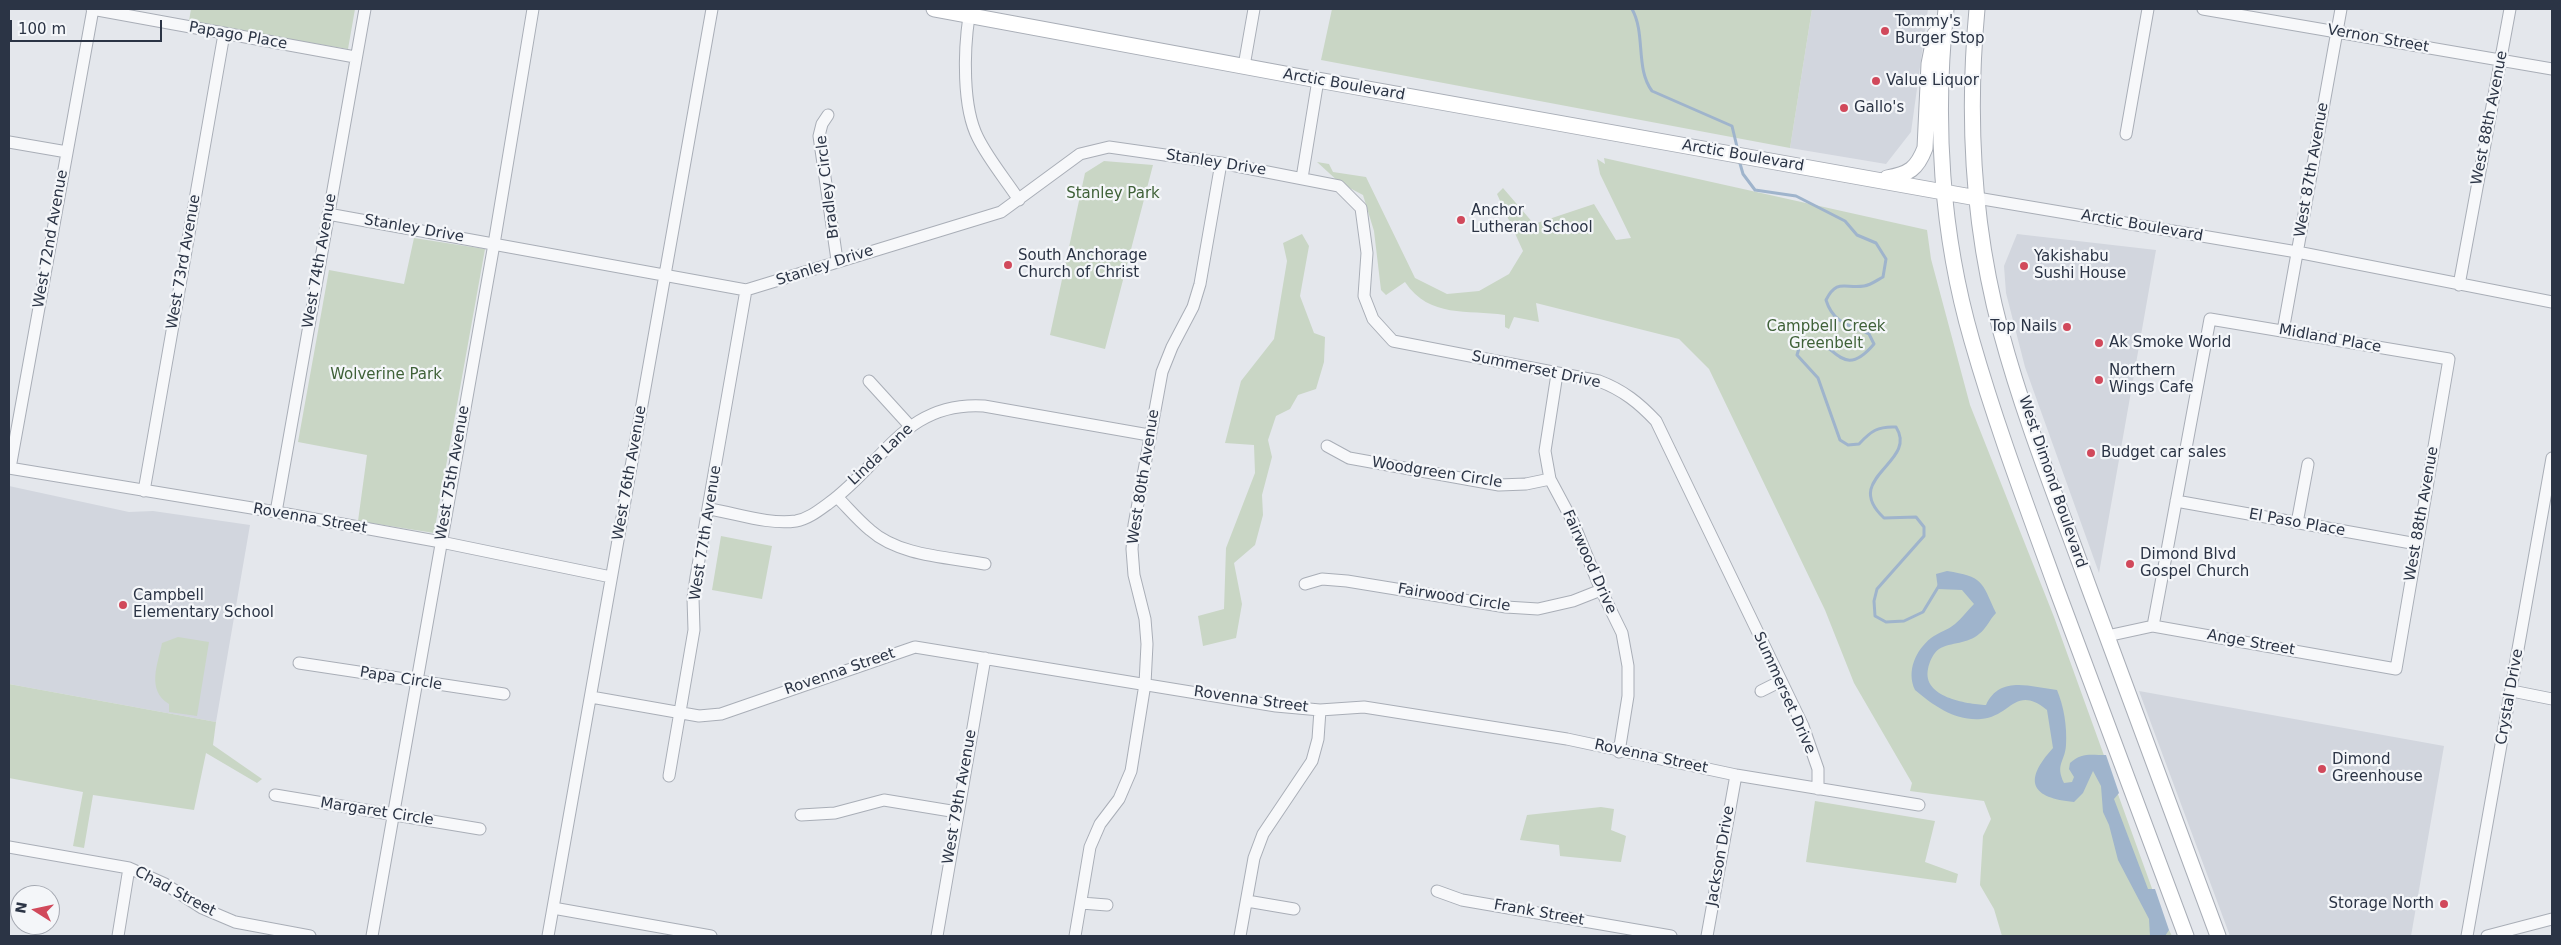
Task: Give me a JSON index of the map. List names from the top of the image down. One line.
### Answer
{"streets":{"main road":["Arctic Boulevard","West Dimond Boulevard"],"street":["Papago Place","Vernon Street","West 88th Avenue","Stanley Drive","West 87th Avenue","Bradley Circle","West 72nd Avenue","West 74th Avenue","West 73rd Avenue","Midland Place","Summerset Drive","Linda Lane","West 75th Avenue","West 76th Avenue","Woodgreen Circle","West 80th Avenue","Rovenna Street","El Paso Place","West 77th Avenue","Fairwood Drive","Fairwood Circle","Ange Street","Papa Circle","Crystal Drive","West 79th Avenue","Margaret Circle","Jackson Drive","Chad Street","Frank Street"]},"crossings":[["Papago Place","West 72nd Avenue"],["Papago Place","West 74th Avenue"],["Papago Place","West 73rd Avenue"],["Vernon Street","West 88th Avenue"],["Vernon Street","West 87th Avenue"],["Arctic Boulevard","West 88th Avenue"],["Arctic Boulevard","West 87th Avenue"],["Arctic Boulevard","West Dimond Boulevard"],["West 88th Avenue","Midland Place"],["West 88th Avenue","El Paso Place"],["West 88th Avenue","Ange Street"],["Stanley Drive","Bradley Circle"],["Stanley Drive","West 74th Avenue"],["Stanley Drive","Summerset Drive"],["Stanley Drive","West 75th Avenue"],["Stanley Drive","West 76th Avenue"],["Stanley Drive","West 80th Avenue"],["Stanley Drive","West 77th Avenue"],["West 87th Avenue","Midland Place"],["West 72nd Avenue","Rovenna Street"],["West 74th Avenue","Rovenna Street"],["West 73rd Avenue","Rovenna Street"],["Midland Place","El Paso Place"],["Summerset Drive","Rovenna Street"],["Summerset Drive","Fairwood Drive"],["Linda Lane","West 80th Avenue"],["Linda Lane","West 77th Avenue"],["West 75th Avenue","Rovenna Street"],["West 75th Avenue","Papa Circle"],["West 75th Avenue","Margaret Circle"],["West 76th Avenue","Rovenna Street"],["Woodgreen Circle","Fairwood Drive"],["West 80th Avenue","Rovenna Street"],["West Dimond Boulevard","Ange Street"],["Rovenna Street","West 77th Avenue"],["Rovenna Street","Fairwood Drive"],["Rovenna Street","West 79th Avenue"],["Rovenna Street","Jackson Drive"],["Fairwood Drive","Fairwood Circle"]],"parks":["Stanley Park","Campbell Creek Greenbelt","Wolverine Park"],"places":["Tommy's Burger Stop","Value Liquor","Gallo's","Anchor Lutheran School","South Anchorage Church of Christ","Yakishabu Sushi House","Top Nails","Ak Smoke World","Northern Wings Cafe","Budget car sales","Dimond Blvd Gospel Church","Campbell Elementary School","Dimond Greenhouse","Storage North"],"scale_bar":"100 m","north":"left"}
